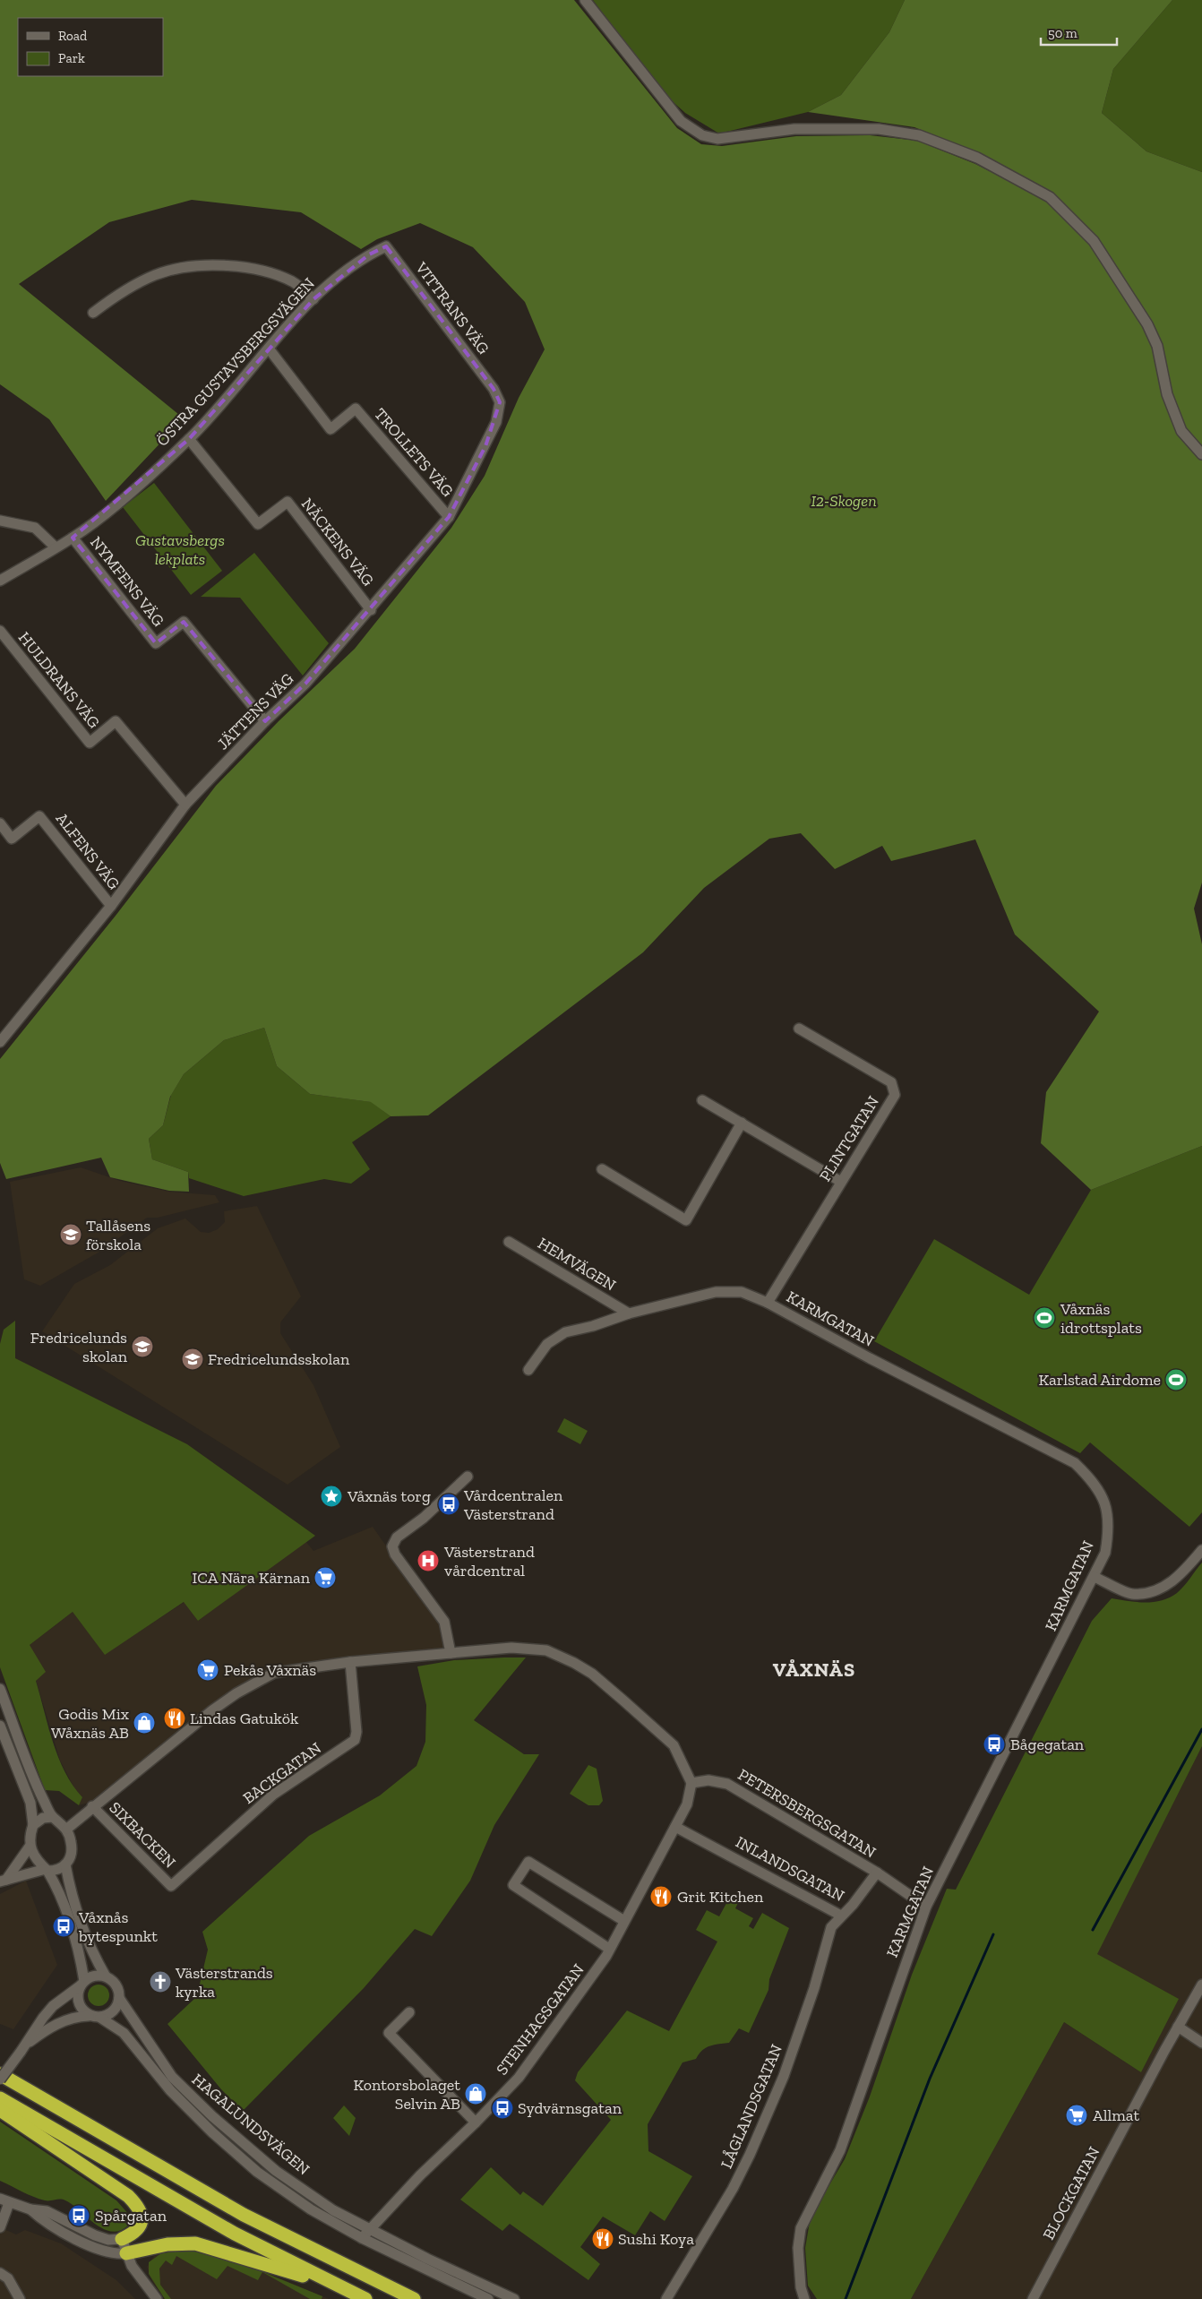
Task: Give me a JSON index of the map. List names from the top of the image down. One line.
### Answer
{"streets":{"street":["VITTRANS VÄG","ÖSTRA GUSTAVSBERGSVÄGEN","TROLLETS VÄG","NÄCKENS VÄG","NYMFENS VÄG","HULDRANS VÄG","JÄTTENS VÄG","ALFENS VÄG","PLINTGATAN","HEMVÄGEN","KARMGATAN","BACKGATAN","PETERSBERGSGATAN","SIXBACKEN","INLANDSGATAN","STENHAGSGATAN","LÅGLANDSGATAN","HAGALUNDSVÄGEN","BLOCKGATAN"]},"crossings":[["VITTRANS VÄG","ÖSTRA GUSTAVSBERGSVÄGEN"],["VITTRANS VÄG","JÄTTENS VÄG"],["ÖSTRA GUSTAVSBERGSVÄGEN","TROLLETS VÄG"],["ÖSTRA GUSTAVSBERGSVÄGEN","NÄCKENS VÄG"],["ÖSTRA GUSTAVSBERGSVÄGEN","NYMFENS VÄG"],["TROLLETS VÄG","JÄTTENS VÄG"],["NÄCKENS VÄG","JÄTTENS VÄG"],["NYMFENS VÄG","JÄTTENS VÄG"],["HULDRANS VÄG","JÄTTENS VÄG"],["JÄTTENS VÄG","ALFENS VÄG"],["PLINTGATAN","KARMGATAN"],["HEMVÄGEN","KARMGATAN"],["KARMGATAN","PETERSBERGSGATAN"],["BACKGATAN","SIXBACKEN"],["PETERSBERGSGATAN","INLANDSGATAN"],["PETERSBERGSGATAN","STENHAGSGATAN"],["INLANDSGATAN","STENHAGSGATAN"],["INLANDSGATAN","LÅGLANDSGATAN"],["STENHAGSGATAN","HAGALUNDSVÄGEN"]],"districts":["VÅXNÄS"],"parks":["I2-Skogen","Gustavsbergs lekplats"],"places":{"school or university":["Tallåsens förskola","Fredricelunds skolan","Fredricelundsskolan"],"sports":["Våxnäs idrottsplats","Karlstad Airdome"],"place":["Våxnäs torg"],"bus stop":["Vårdcentralen Västerstrand","Bågegatan","Våxnås bytespunkt","Sydvärnsgatan","Spårgatan"],"hospital":["Västerstrand vårdcentral"],"supermarket":["ICA Nära Kärnan","Pekås Våxnäs","Allmat"],"restaurant":["Lindas Gatukök","Grit Kitchen","Sushi Koya"],"shop":["Godis Mix Wåxnäs AB","Kontorsbolaget Selvin AB"],"church":["Västerstrands kyrka"]},"legend":["Road","Park"],"scale_bar":"50 m"}
